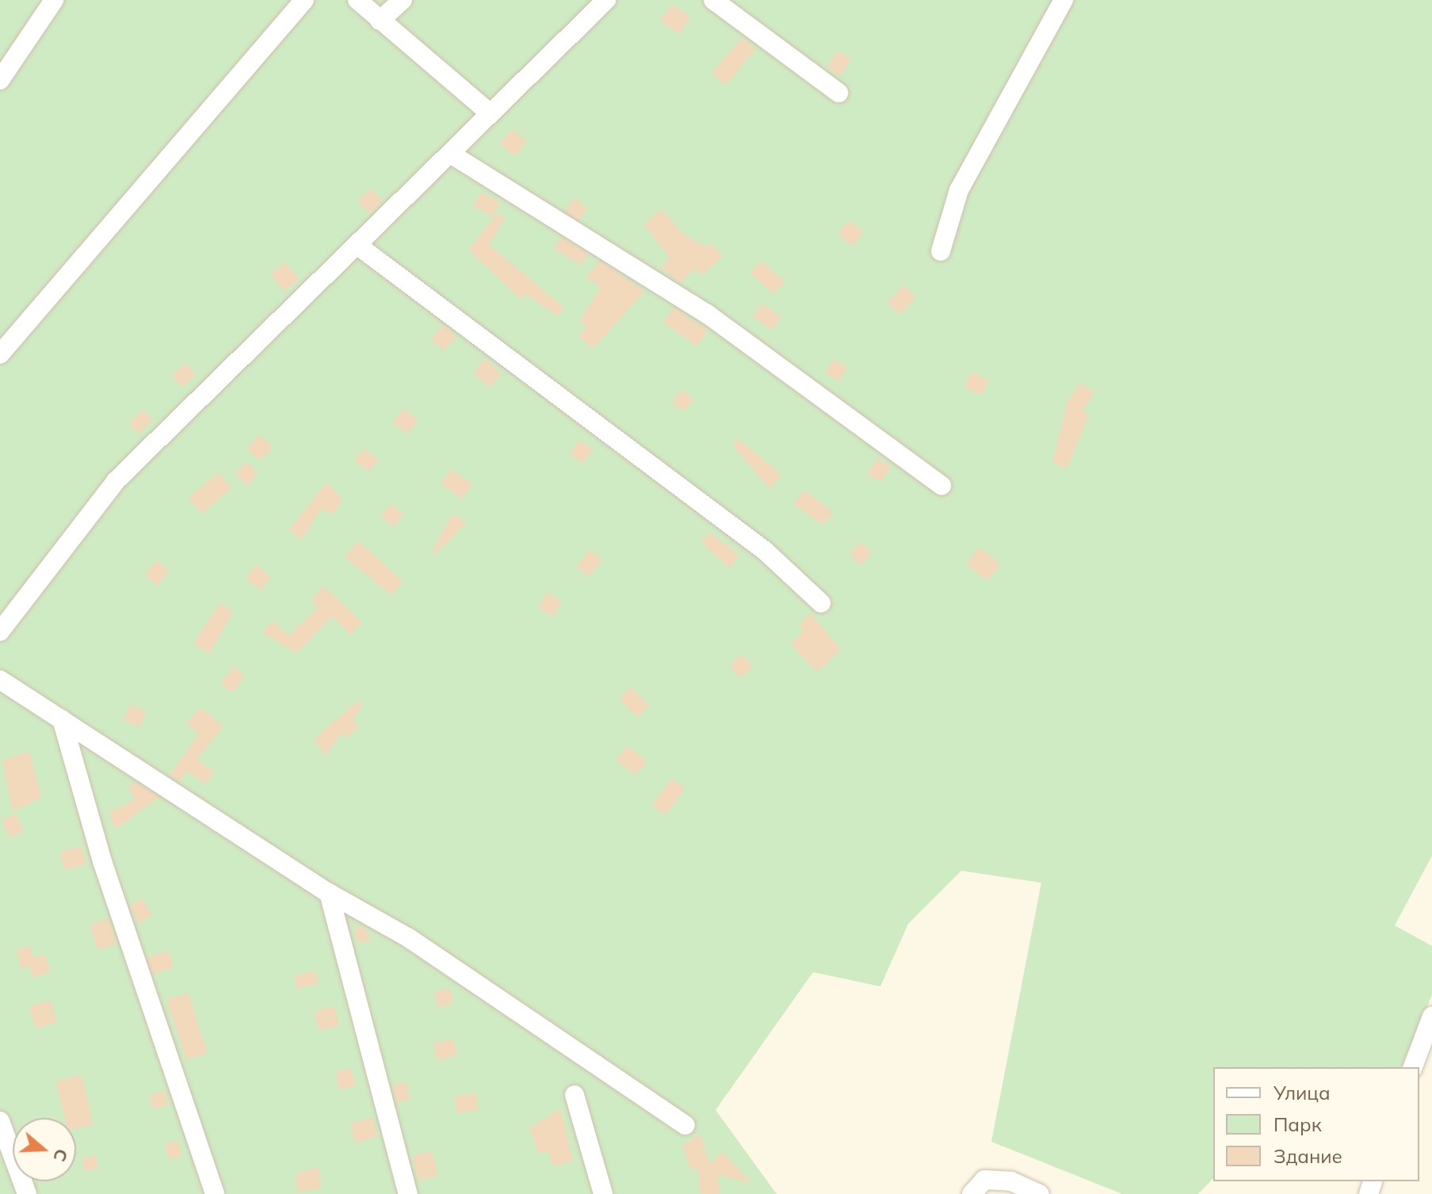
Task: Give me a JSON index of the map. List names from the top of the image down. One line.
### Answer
{"legend":["Улица","Парк","Здание"],"north":"right"}
